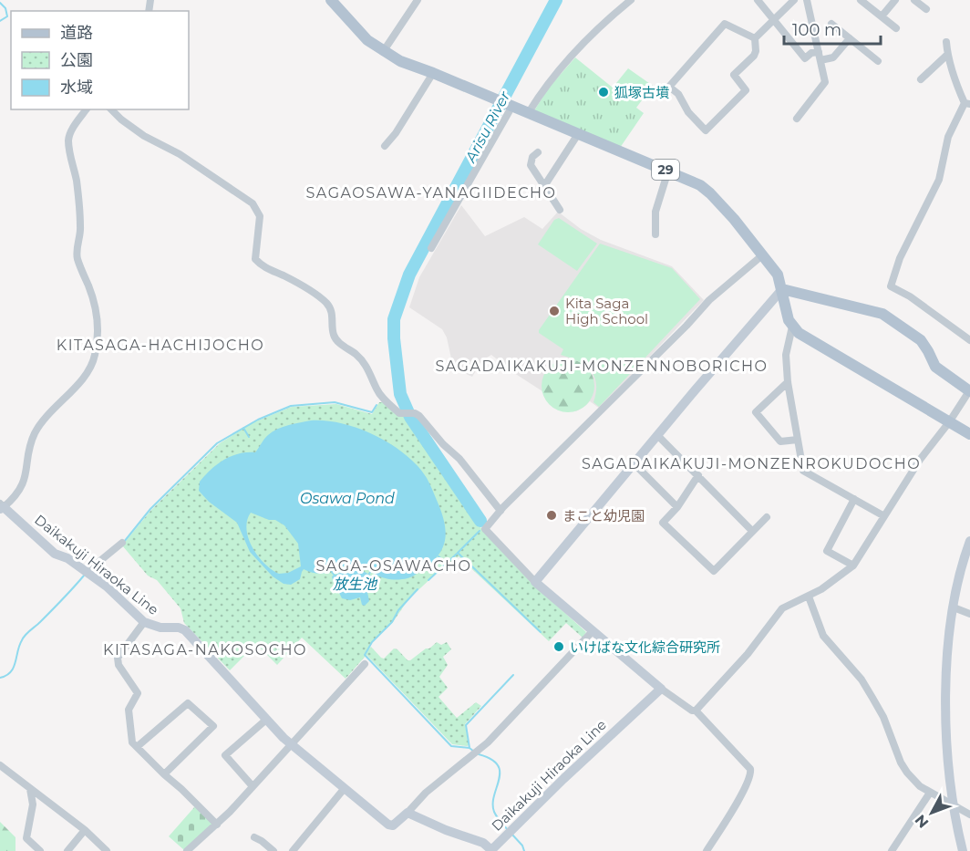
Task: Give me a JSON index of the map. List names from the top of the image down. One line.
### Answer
{"streets":{"main road":["29","Daikakuji Hiraoka Line"]},"districts":["SAGAOSAWA-YANAGIIDECHO","KITASAGA-HACHIJOCHO","SAGADAIKAKUJI-MONZENNOBORICHO","SAGADAIKAKUJI-MONZENROKUDOCHO","SAGA-OSAWACHO","KITASAGA-NAKOSOCHO"],"water":["Arisu River","Osawa Pond","放生池"],"places":["狐塚古墳","Kita Saga High School","まこと幼児園","いけばな文化綜合研究所"],"legend":["道路","公園","水域"],"scale_bar":"100 m","north":"bottom left"}
